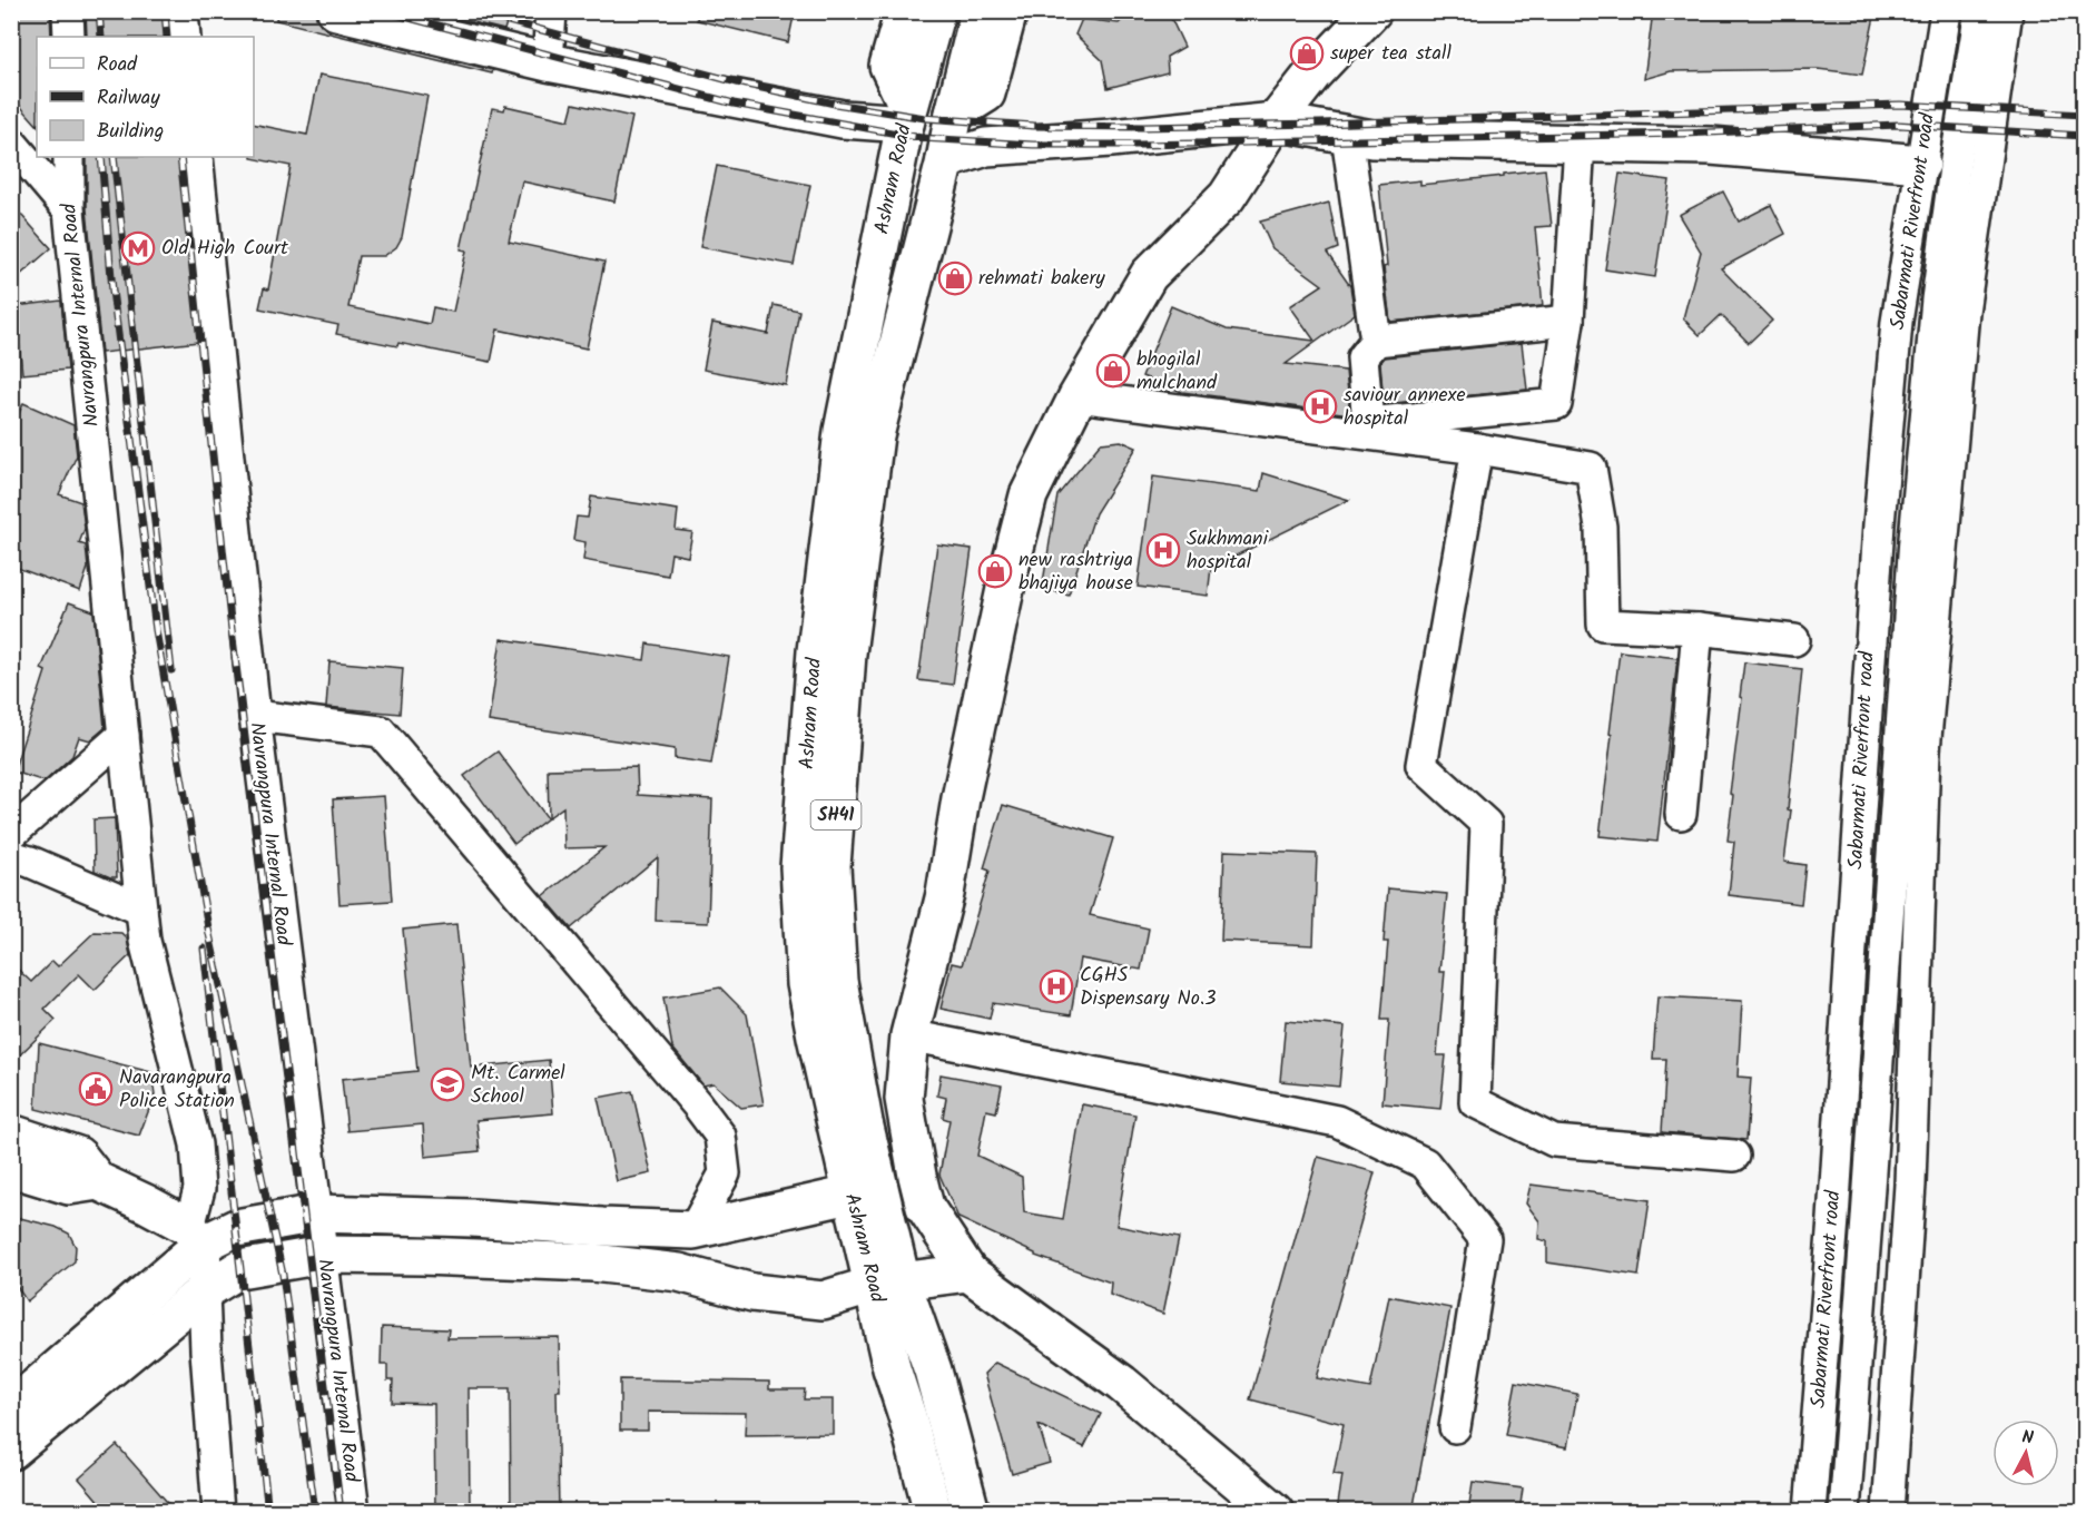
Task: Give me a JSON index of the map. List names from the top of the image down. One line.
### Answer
{"streets":{"main road":["Ashram Road","SH41"],"street":["Sabarmati Riverfront road","Navrangpura Internal Road"]},"crossings":[["Ashram Road","SH41"]],"places":{"shop":["super tea stall","rehmati bakery","bhogilal mulchand","new rashtriya bhajiya house"],"metro station":["Old High Court"],"hospital":["saviour annexe hospital","Sukhmani hospital","CGHS Dispensary No.3"],"school or university":["Mt. Carmel School"],"public building":["Navarangpura Police Station"]},"legend":["Road","Railway","Building"],"north":"top"}
